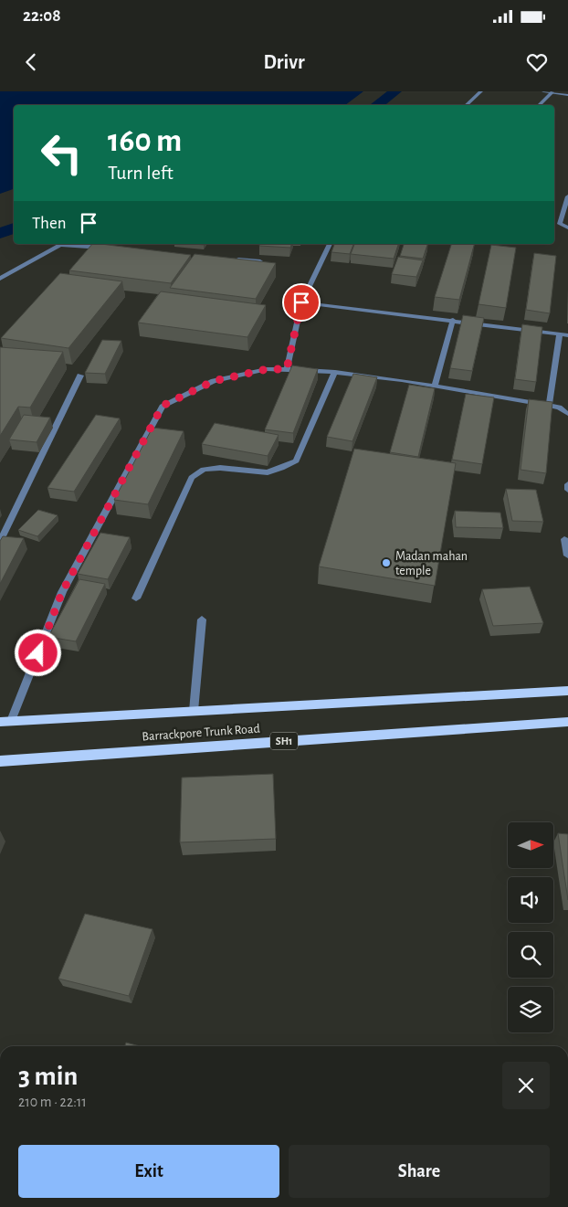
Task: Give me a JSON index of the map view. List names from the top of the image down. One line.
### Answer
{"streets":{"main road":["Barrackpore Trunk Road","SH1"]},"places":["Madan mahan temple"],"north":"right","page":{"status":"22:08","header":"Drivr","turn":["160 m","Turn left"],"then":"Then","heading":["3 min","210 m · 22:11"],"buttons":["Exit","Share"]}}
